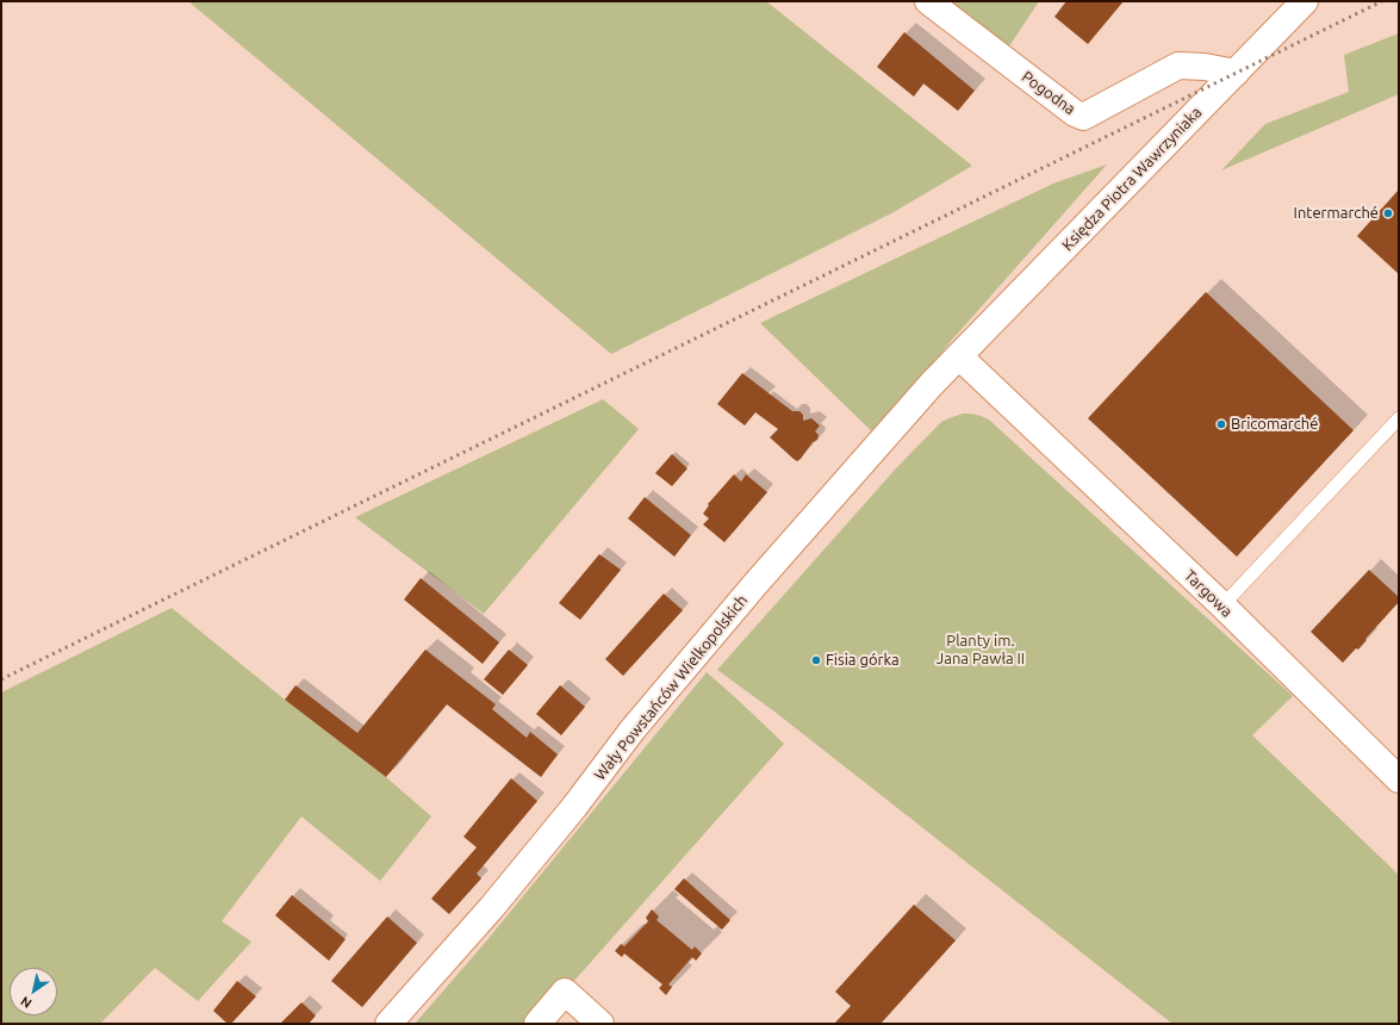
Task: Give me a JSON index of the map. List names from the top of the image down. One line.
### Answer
{"streets":{"main road":["Pogodna","Księdza Piotra Wawrzyniaka","Targowa","Wały Powstańców Wielkopolskich"]},"crossings":[["Pogodna","Księdza Piotra Wawrzyniaka"],["Księdza Piotra Wawrzyniaka","Targowa"],["Księdza Piotra Wawrzyniaka","Wały Powstańców Wielkopolskich"],["Targowa","Wały Powstańców Wielkopolskich"]],"parks":["Planty im. Jana Pawła II"],"places":["Intermarché","Bricomarché","Fisia górka"],"north":"bottom left"}
